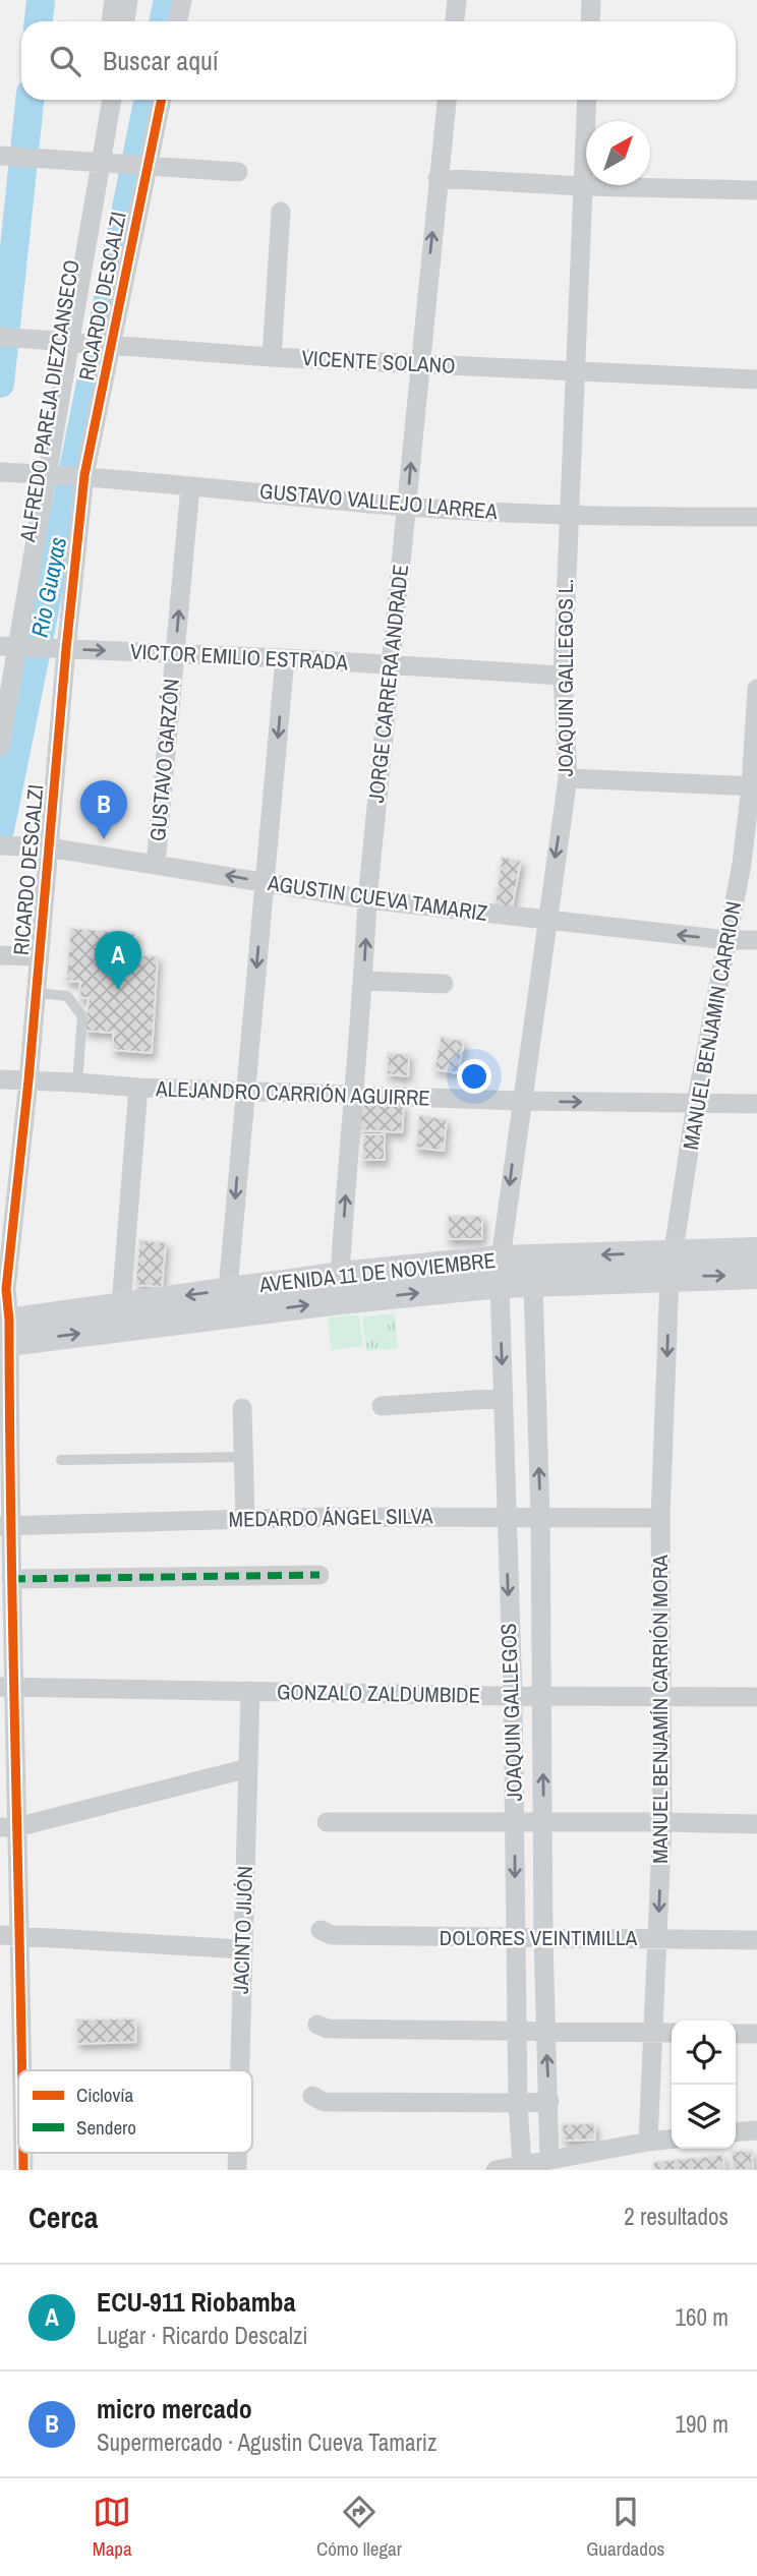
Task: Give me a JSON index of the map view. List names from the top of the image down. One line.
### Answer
{"streets":{"street":["RICARDO DESCALZI","VICENTE SOLANO","ALFREDO PAREJA DIEZCANSECO","GUSTAVO VALLEJO LARREA","VICTOR EMILIO ESTRADA","JOAQUIN GALLEGOS L.","JORGE CARRERA ANDRADE","GUSTAVO GARZÓN","AGUSTIN CUEVA TAMARIZ","MANUEL BENJAMIN CARRION","ALEJANDRO CARRIÓN AGUIRRE","AVENIDA 11 DE NOVIEMBRE","MEDARDO ÁNGEL SILVA","GONZALO ZALDUMBIDE","MANUEL BENJAMÍN CARRIÓN MORA","JOAQUIN GALLEGOS","JACINTO JIJÓN","DOLORES VEINTIMILLA"]},"crossings":[["RICARDO DESCALZI","VICENTE SOLANO"],["RICARDO DESCALZI","GUSTAVO VALLEJO LARREA"],["RICARDO DESCALZI","VICTOR EMILIO ESTRADA"],["RICARDO DESCALZI","AGUSTIN CUEVA TAMARIZ"],["RICARDO DESCALZI","ALEJANDRO CARRIÓN AGUIRRE"],["RICARDO DESCALZI","AVENIDA 11 DE NOVIEMBRE"],["RICARDO DESCALZI","MEDARDO ÁNGEL SILVA"],["RICARDO DESCALZI","GONZALO ZALDUMBIDE"],["VICENTE SOLANO","JOAQUIN GALLEGOS L."],["VICENTE SOLANO","JORGE CARRERA ANDRADE"],["GUSTAVO VALLEJO LARREA","JOAQUIN GALLEGOS L."],["GUSTAVO VALLEJO LARREA","JORGE CARRERA ANDRADE"],["GUSTAVO VALLEJO LARREA","GUSTAVO GARZÓN"],["VICTOR EMILIO ESTRADA","JOAQUIN GALLEGOS L."],["VICTOR EMILIO ESTRADA","JORGE CARRERA ANDRADE"],["VICTOR EMILIO ESTRADA","GUSTAVO GARZÓN"],["JOAQUIN GALLEGOS L.","AGUSTIN CUEVA TAMARIZ"],["JOAQUIN GALLEGOS L.","ALEJANDRO CARRIÓN AGUIRRE"],["JOAQUIN GALLEGOS L.","AVENIDA 11 DE NOVIEMBRE"],["JOAQUIN GALLEGOS L.","JOAQUIN GALLEGOS"],["JORGE CARRERA ANDRADE","AGUSTIN CUEVA TAMARIZ"],["JORGE CARRERA ANDRADE","ALEJANDRO CARRIÓN AGUIRRE"],["JORGE CARRERA ANDRADE","AVENIDA 11 DE NOVIEMBRE"],["GUSTAVO GARZÓN","AGUSTIN CUEVA TAMARIZ"],["AGUSTIN CUEVA TAMARIZ","MANUEL BENJAMIN CARRION"],["MANUEL BENJAMIN CARRION","ALEJANDRO CARRIÓN AGUIRRE"],["MANUEL BENJAMIN CARRION","AVENIDA 11 DE NOVIEMBRE"],["MANUEL BENJAMIN CARRION","MANUEL BENJAMÍN CARRIÓN MORA"],["AVENIDA 11 DE NOVIEMBRE","MANUEL BENJAMÍN CARRIÓN MORA"],["AVENIDA 11 DE NOVIEMBRE","JOAQUIN GALLEGOS"],["MEDARDO ÁNGEL SILVA","MANUEL BENJAMÍN CARRIÓN MORA"],["MEDARDO ÁNGEL SILVA","JOAQUIN GALLEGOS"],["GONZALO ZALDUMBIDE","MANUEL BENJAMÍN CARRIÓN MORA"],["GONZALO ZALDUMBIDE","JOAQUIN GALLEGOS"],["GONZALO ZALDUMBIDE","JACINTO JIJÓN"],["MANUEL BENJAMÍN CARRIÓN MORA","DOLORES VEINTIMILLA"],["JOAQUIN GALLEGOS","DOLORES VEINTIMILLA"]],"water":["Rio Guayas"],"legend":["Ciclovía","Sendero"],"north":"top right","page":{"search":"Buscar aquí","pins":["B","A"],"heading":["Cerca","2 resultados"],"list":[{"mark":"A","name":"ECU-911 Riobamba","note":"Lugar · Ricardo Descalzi","value":"160 m"},{"mark":"B","name":"micro mercado","note":"Supermercado · Agustin Cueva Tamariz","value":"190 m"}],"nav":["Mapa","Cómo llegar","Guardados"]}}
